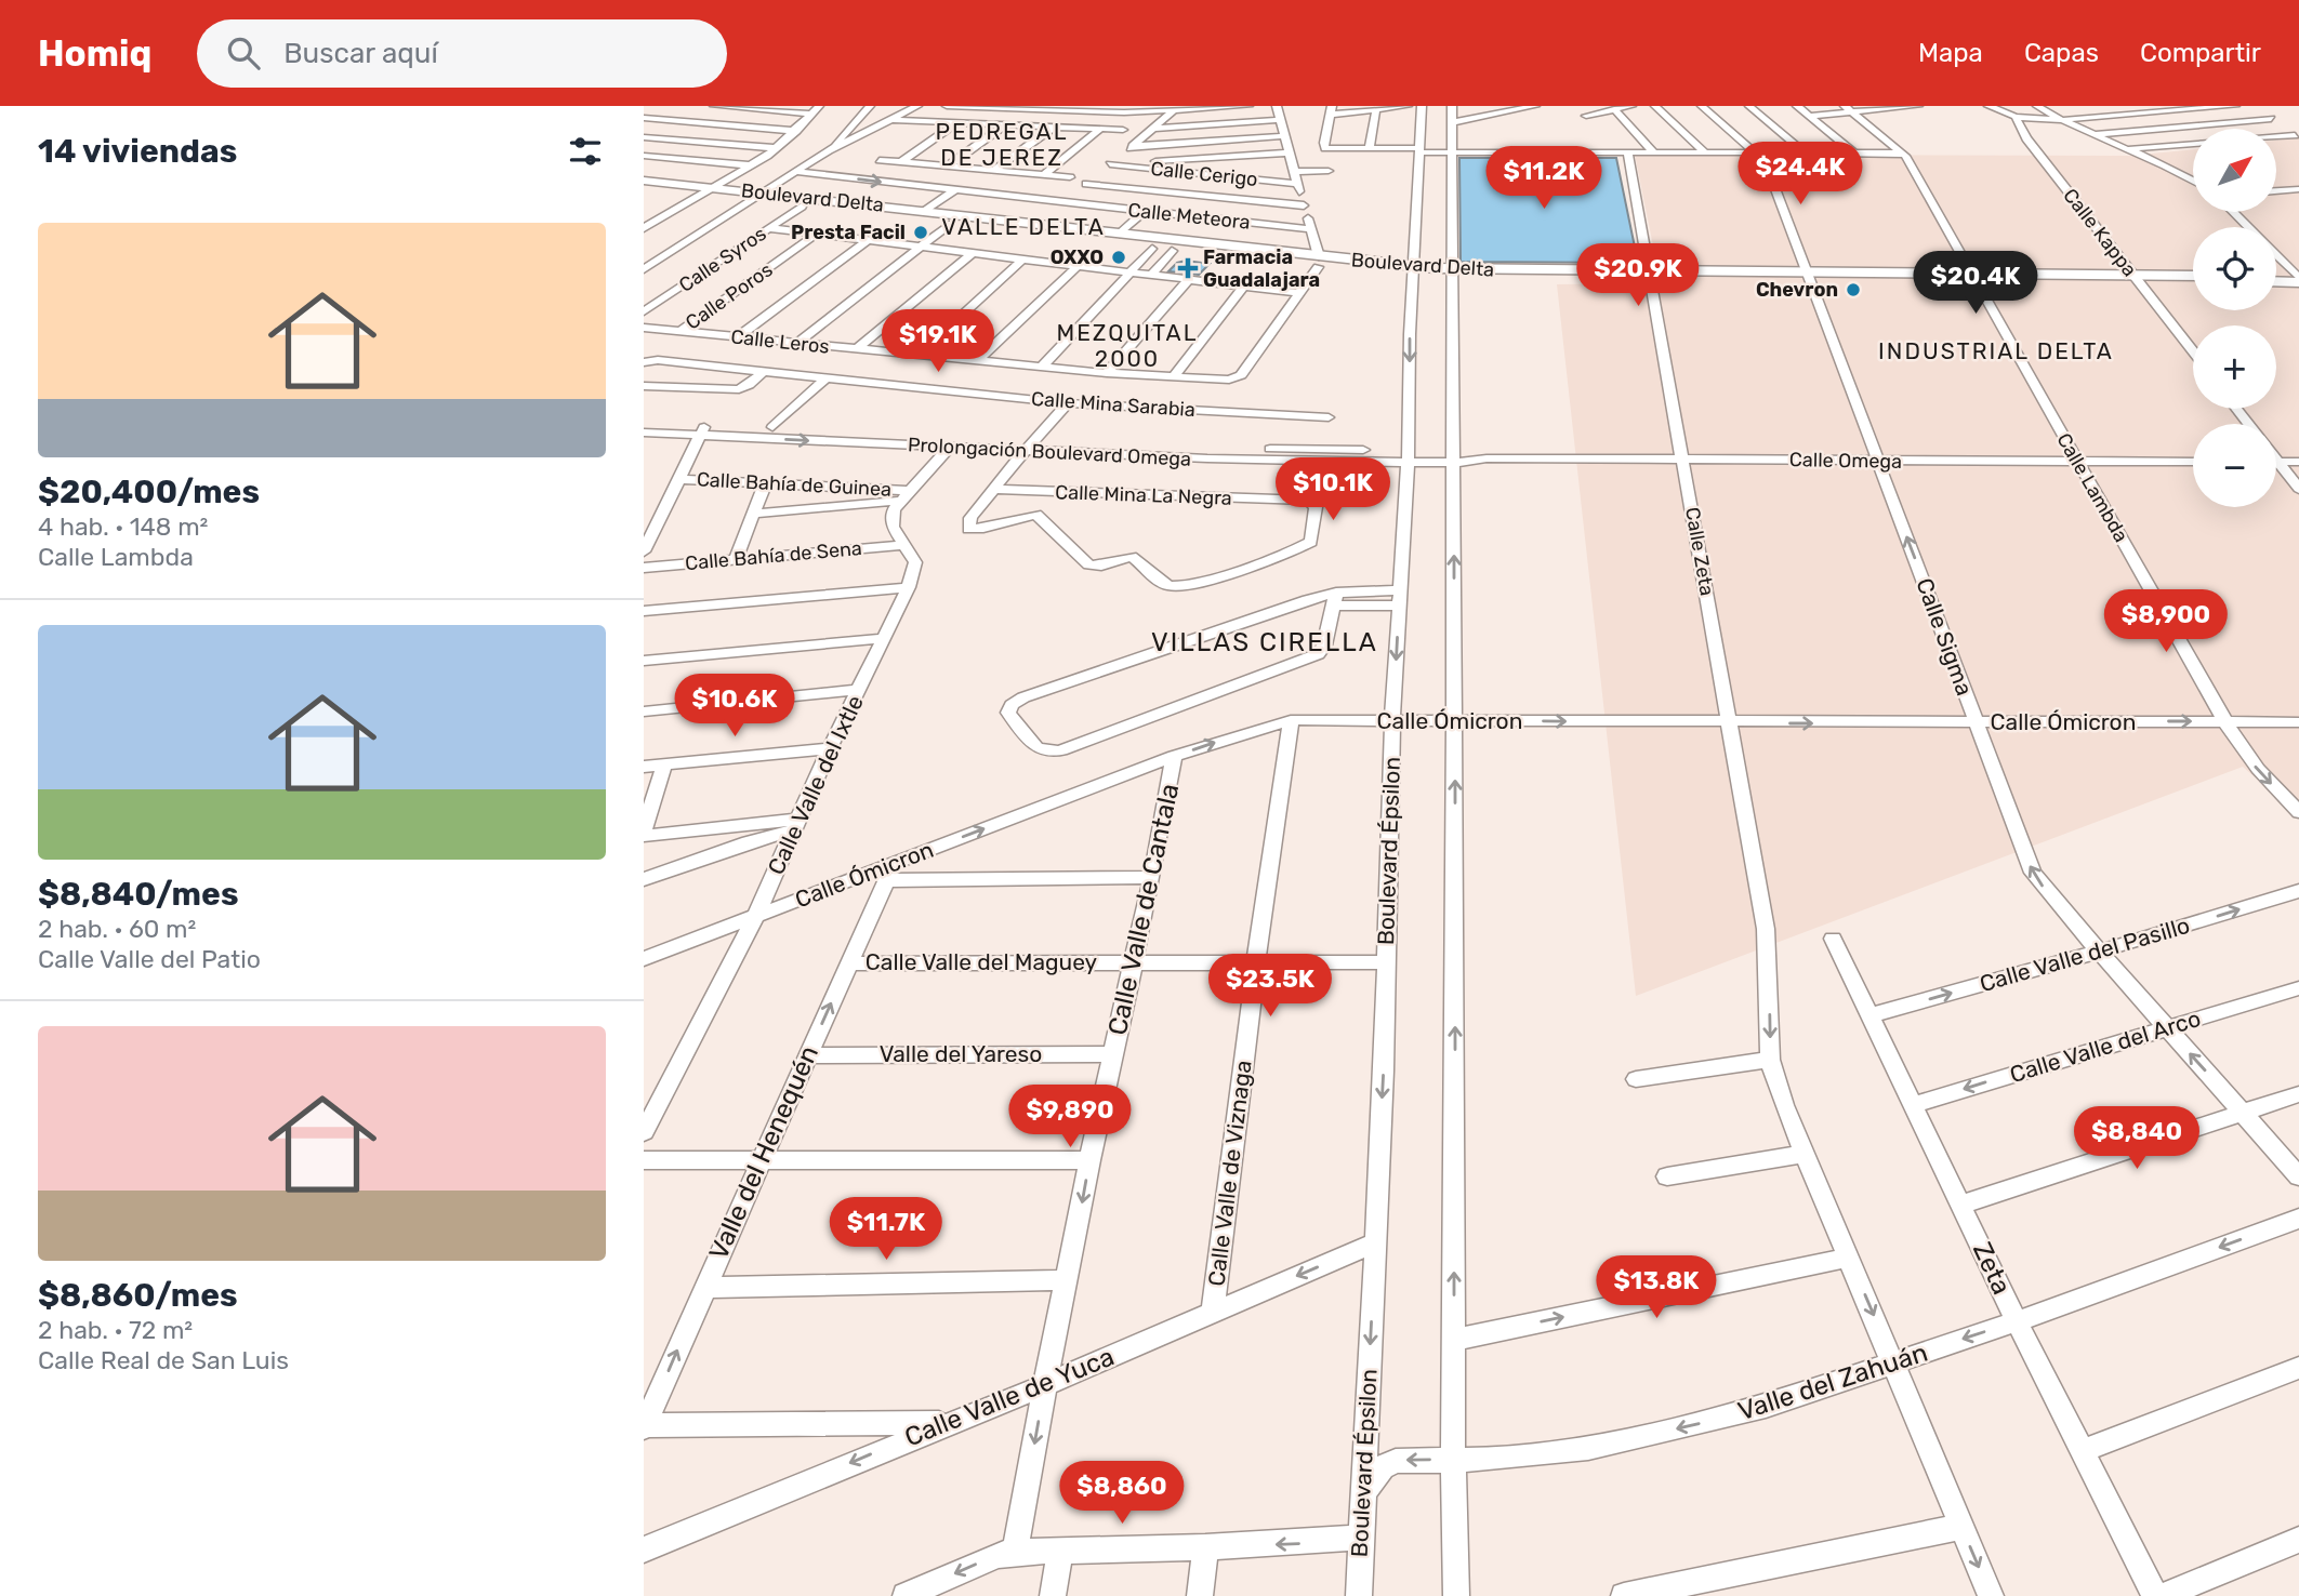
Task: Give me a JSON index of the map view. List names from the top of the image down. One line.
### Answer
{"streets":{"main road":["Boulevard Delta"],"street":["Calle Cerigo","Calle Meteora","Calle Kappa","Calle Syros","Calle Poros","Calle Leros","Calle Mina Sarabia","Prolongación Boulevard Omega","Calle Omega","Calle Bahía de Guinea","Calle Lambda","Calle Mina La Negra","Calle Zeta","Calle Bahía de Sena","Calle Sigma","Calle Ómicron","Calle Valle del Ixtle","Boulevard Épsilon","Calle Valle de Cantala","Calle Valle del Pasillo","Calle Valle del Maguey","Calle Valle del Arco","Valle del Yareso","Valle del Henequén","Calle Valle de Viznaga","Zeta","Valle del Zahuán","Calle Valle de Yuca"]},"crossings":[["Boulevard Delta","Calle Kappa"],["Boulevard Delta","Calle Syros"],["Boulevard Delta","Calle Lambda"],["Boulevard Delta","Calle Zeta"],["Boulevard Delta","Calle Sigma"],["Boulevard Delta","Boulevard Épsilon"],["Calle Poros","Calle Leros"],["Calle Mina Sarabia","Calle Mina La Negra"],["Prolongación Boulevard Omega","Calle Omega"],["Prolongación Boulevard Omega","Calle Mina La Negra"],["Prolongación Boulevard Omega","Boulevard Épsilon"],["Calle Omega","Calle Lambda"],["Calle Omega","Calle Zeta"],["Calle Omega","Calle Sigma"],["Calle Bahía de Guinea","Calle Valle del Ixtle"],["Calle Lambda","Calle Ómicron"],["Calle Zeta","Calle Ómicron"],["Calle Zeta","Valle del Zahuán"],["Calle Bahía de Sena","Calle Valle del Ixtle"],["Calle Sigma","Calle Ómicron"],["Calle Sigma","Calle Valle del Pasillo"],["Calle Sigma","Calle Valle del Arco"],["Calle Ómicron","Calle Valle del Ixtle"],["Calle Ómicron","Boulevard Épsilon"],["Calle Ómicron","Calle Valle de Cantala"],["Calle Ómicron","Valle del Henequén"],["Calle Ómicron","Calle Valle de Viznaga"],["Boulevard Épsilon","Calle Valle del Maguey"],["Boulevard Épsilon","Valle del Zahuán"],["Boulevard Épsilon","Calle Valle de Yuca"],["Calle Valle de Cantala","Calle Valle del Maguey"],["Calle Valle de Cantala","Valle del Yareso"],["Calle Valle de Cantala","Calle Valle de Yuca"],["Calle Valle del Pasillo","Zeta"],["Calle Valle del Maguey","Valle del Henequén"],["Calle Valle del Maguey","Calle Valle de Viznaga"],["Calle Valle del Arco","Zeta"],["Valle del Yareso","Valle del Henequén"],["Calle Valle de Viznaga","Calle Valle de Yuca"],["Zeta","Valle del Zahuán"]],"one_way":["Calle Sigma","Calle Ómicron","Calle Valle de Cantala","Calle Valle del Pasillo","Valle del Henequén"],"districts":["PEDREGAL DE JEREZ","VALLE DELTA","MEZQUITAL 2000","INDUSTRIAL DELTA","VILLAS CIRELLA"],"places":{"other":["Presta Facil","OXXO","Chevron"],"health":["Farmacia Guadalajara"]},"north":"top right","page":{"header":"Homiq","search":"Buscar aquí","nav":["Mapa","Capas","Compartir"],"heading":"14 viviendas","map_buttons":["+","−"],"price":["$24.4K","$11.2K","$20.9K","$20.4K","$19.1K","$10.1K","$8,900","$10.6K","$23.5K","$9,890","$8,840","$11.7K","$13.8K","$8,860"],"list":[{"name":"$20,400/mes","note":"4 hab. · 148 m² · Calle Lambda"},{"name":"$8,840/mes","note":"2 hab. · 60 m² · Calle Valle del Patio"},{"name":"$8,860/mes","note":"2 hab. · 72 m² · Calle Real de San Luis"}]}}
